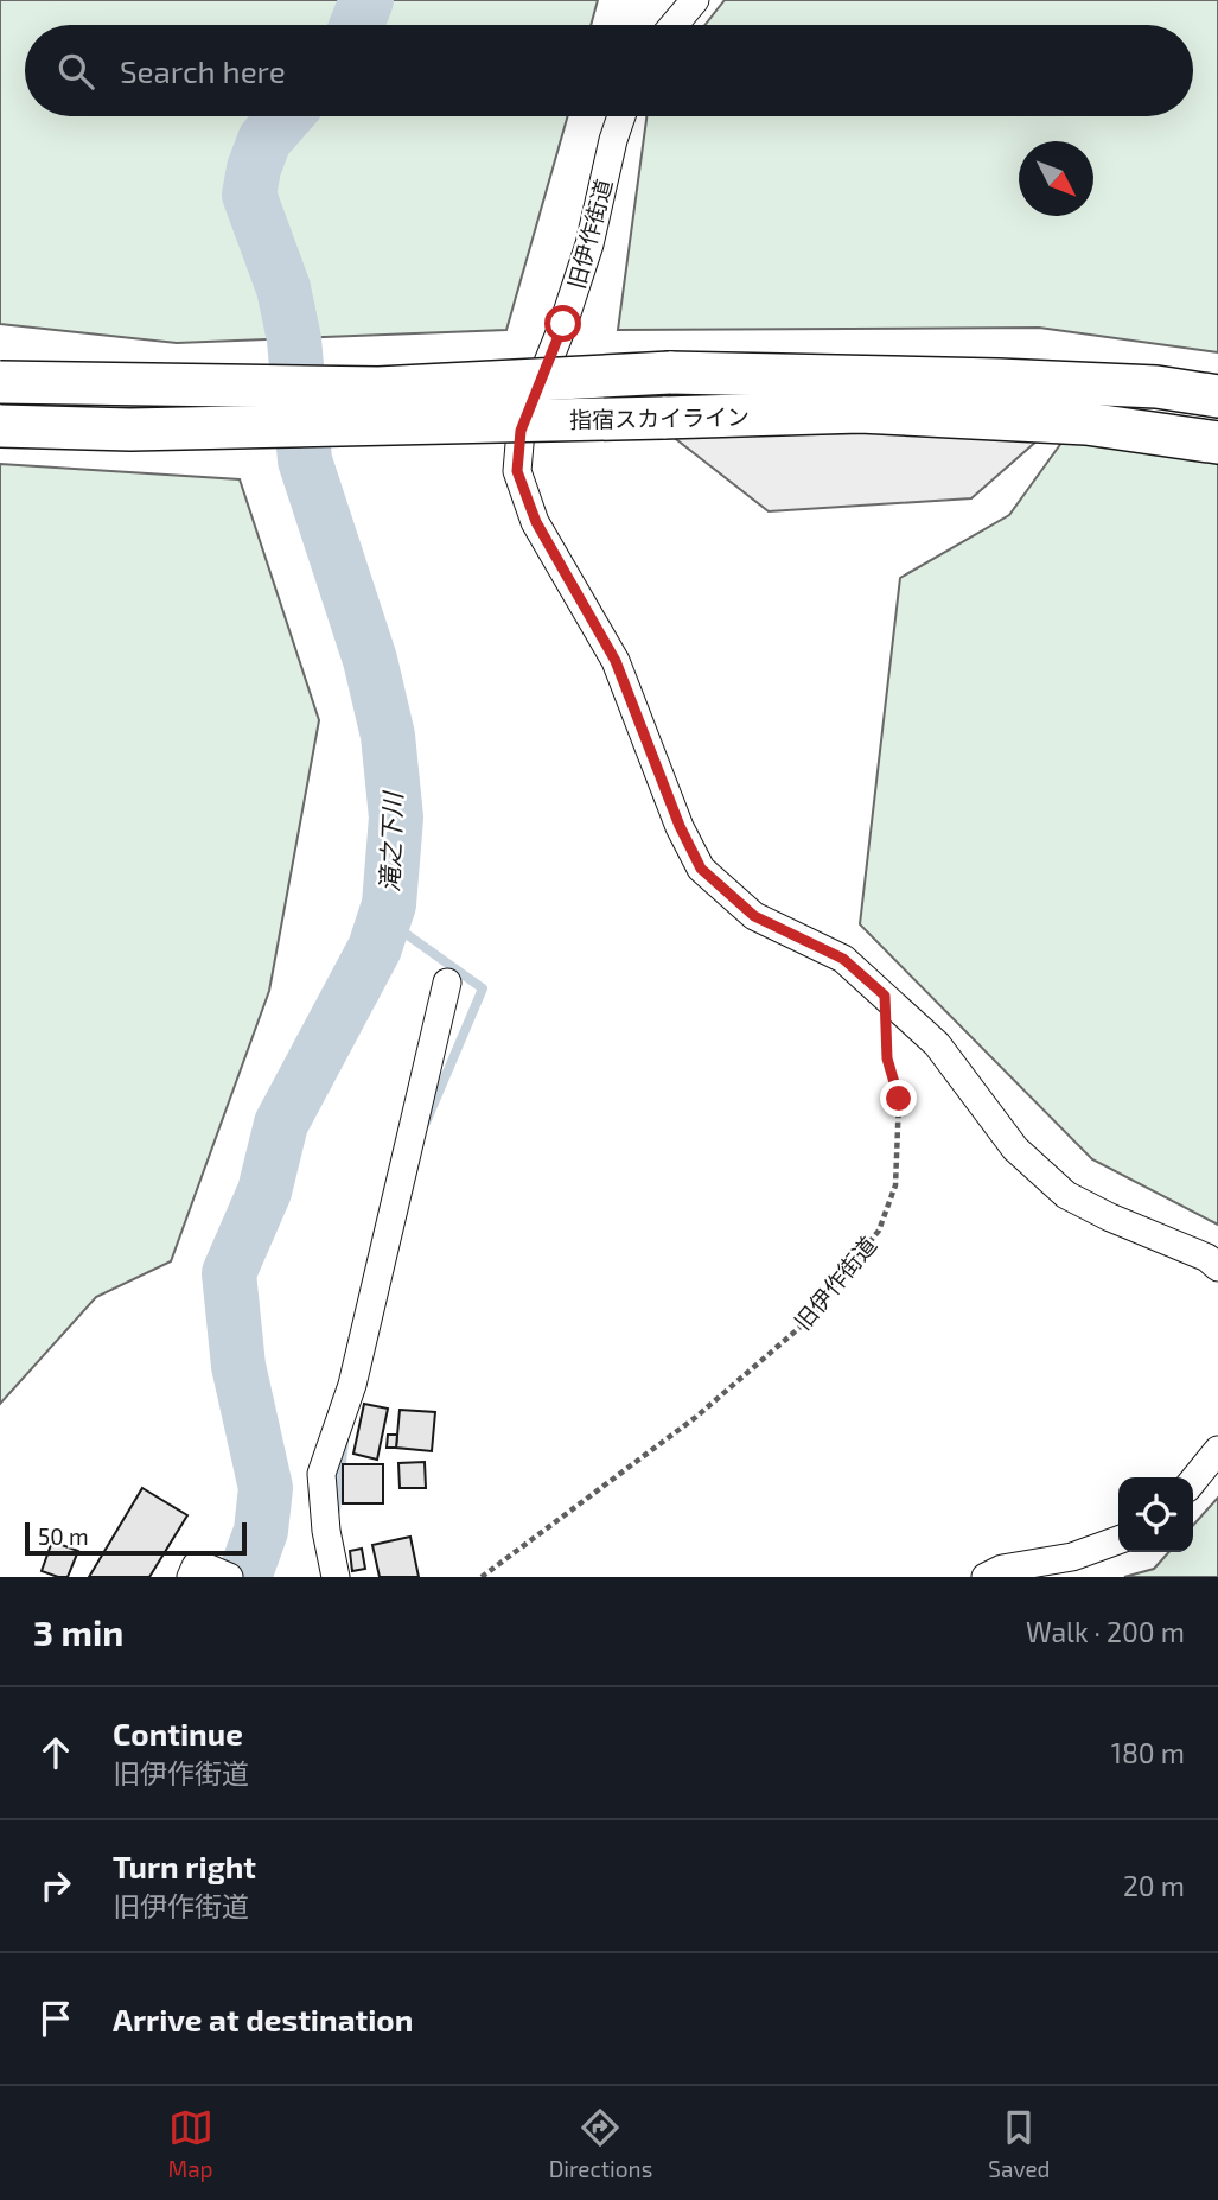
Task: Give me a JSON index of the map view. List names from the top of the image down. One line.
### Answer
{"streets":{"main road":["指宿スカイライン"],"street":["旧伊作街道"]},"water":["滝之下川"],"scale_bar":"50 m","north":"bottom right","page":{"search":"Search here","scale":"50 m","heading":["3 min","Walk · 200 m"],"list":[["Continue","旧伊作街道","180 m"],["Turn right","旧伊作街道","20 m"],"Arrive at destination"],"nav":["Map","Directions","Saved"]}}
